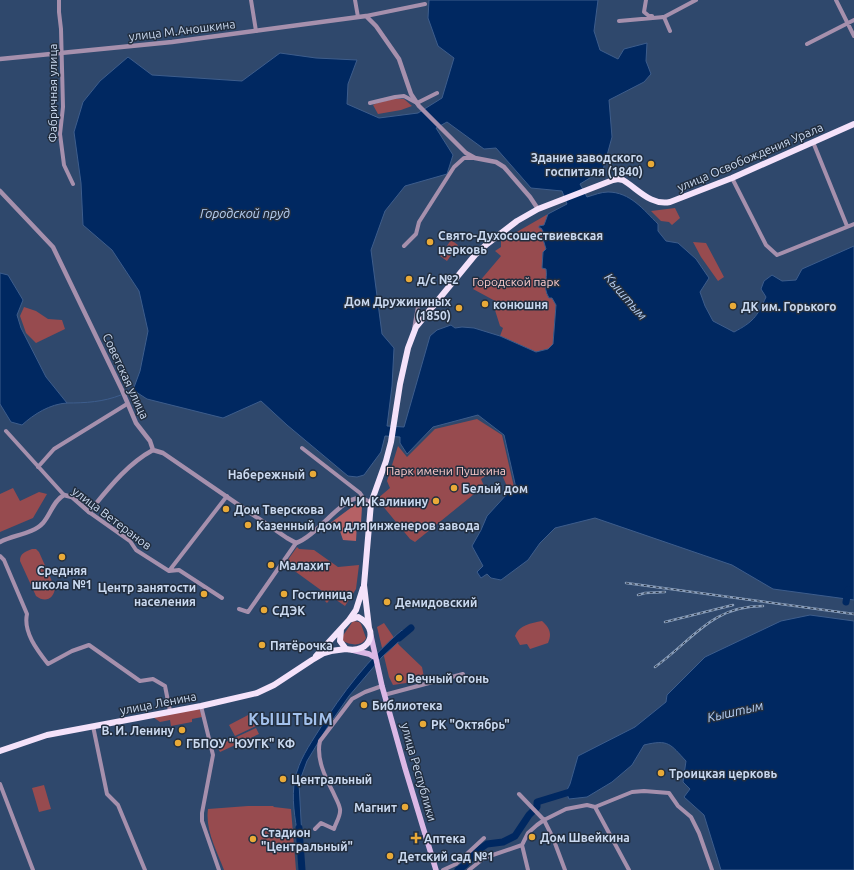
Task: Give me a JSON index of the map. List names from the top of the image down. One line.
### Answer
{"streets":{"main road":["улица Освобождения Урала","улица Ленина","улица Республики"],"street":["улица М.Аношкина","Фабричная улица","Советская улица","улица Ветеранов"]},"crossings":[["улица М.Аношкина","Фабричная улица"]],"districts":["КЫШТЫМ"],"water":["Городской пруд","Кыштым"],"parks":["Городской парк","Парк имени Пушкина"],"places":{"other":["Здание заводского госпиталя (1840)","Свято-Духосошествиевская церковь","д/с №2","конюшня","ДК им. Горького","Дом Дружининых (1850)","Набережный","Белый дом","М. И. Калинину","Дом Тверскова","Казенный дом для инженеров завода","Средняя школа №1","Малахит","Центр занятости населения","Гостиница","Демидовский","СДЭК","Пятёрочка","Вечный огонь","Библиотека","РК \"Октябрь\"","В. И. Ленину","ГБПОУ \"ЮУГК\" КФ","Троицкая церковь","Центральный","Магнит","Дом Швейкина","Стадион \"Центральный\"","Детский сад №1"],"health":["Аптека"]}}
